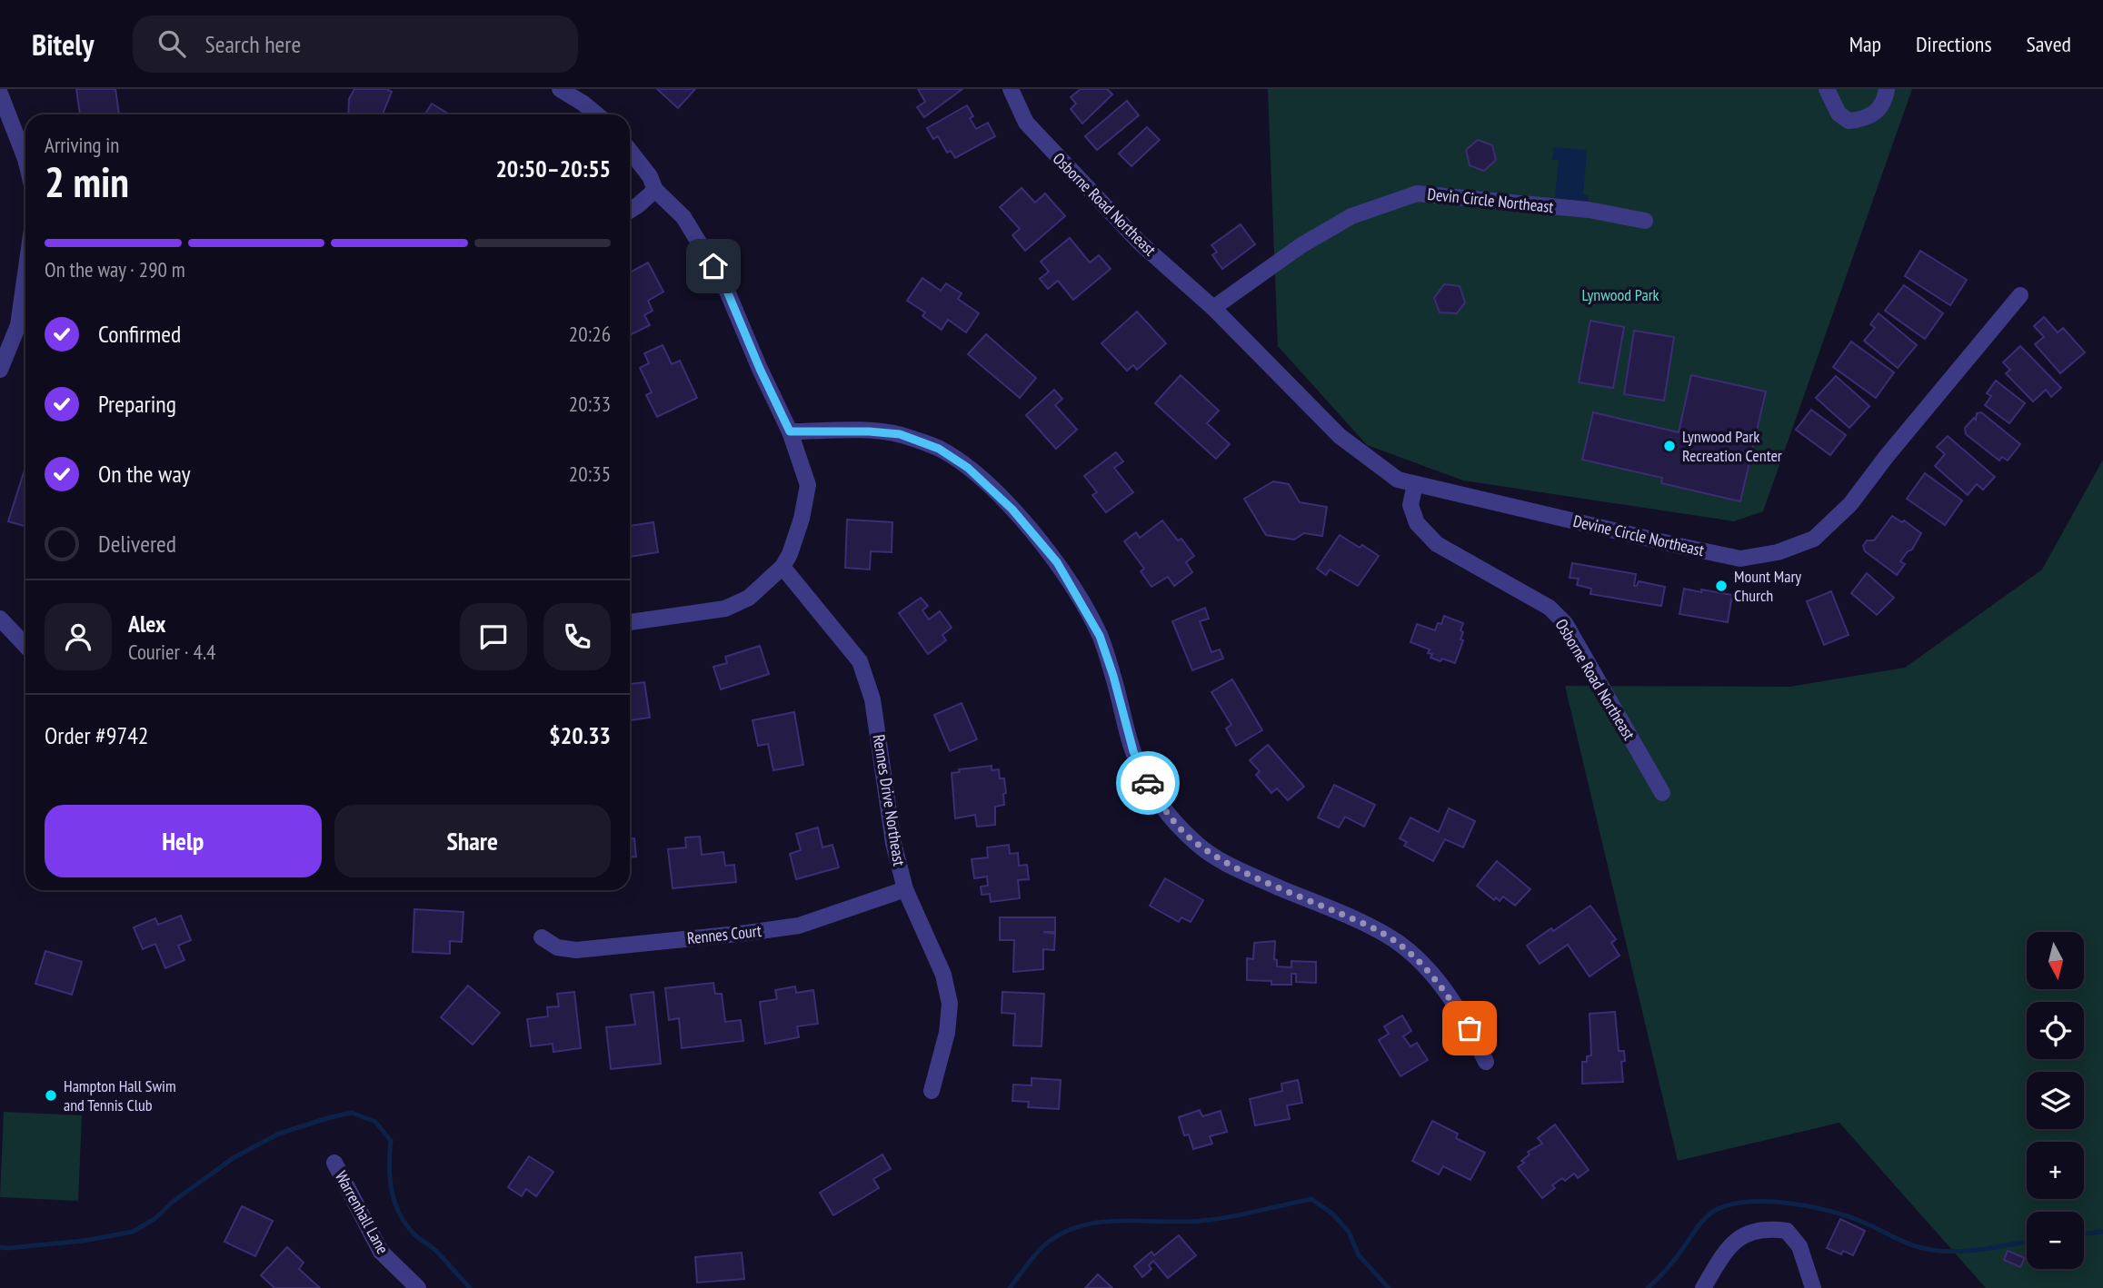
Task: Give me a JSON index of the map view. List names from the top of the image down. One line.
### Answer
{"streets":{"street":["Devin Circle Northeast","Osborne Road Northeast","Devine Circle Northeast","Rennes Drive Northeast","Rennes Court","Warrenhall Lane"]},"crossings":[["Devin Circle Northeast","Osborne Road Northeast"],["Devin Circle Northeast","Devine Circle Northeast"],["Osborne Road Northeast","Devine Circle Northeast"],["Rennes Drive Northeast","Rennes Court"]],"parks":["Lynwood Park"],"places":["Lynwood Park Recreation Center","Mount Mary Church","Hampton Hall Swim and Tennis Club"],"north":"bottom","page":{"header":"Bitely","search":"Search here","nav":["Map","Directions","Saved"],"heading":["2 min","Arriving in","20:50–20:55"],"panel":["Alex","Courier · 4.4","Order #9742","$20.33"],"bar":"On the way · 290 m","list":[["Confirmed","20:26"],["Preparing","20:33"],["On the way","20:35"],"Delivered"],"buttons":["Help","Share"],"map_buttons":["+","−"]}}
